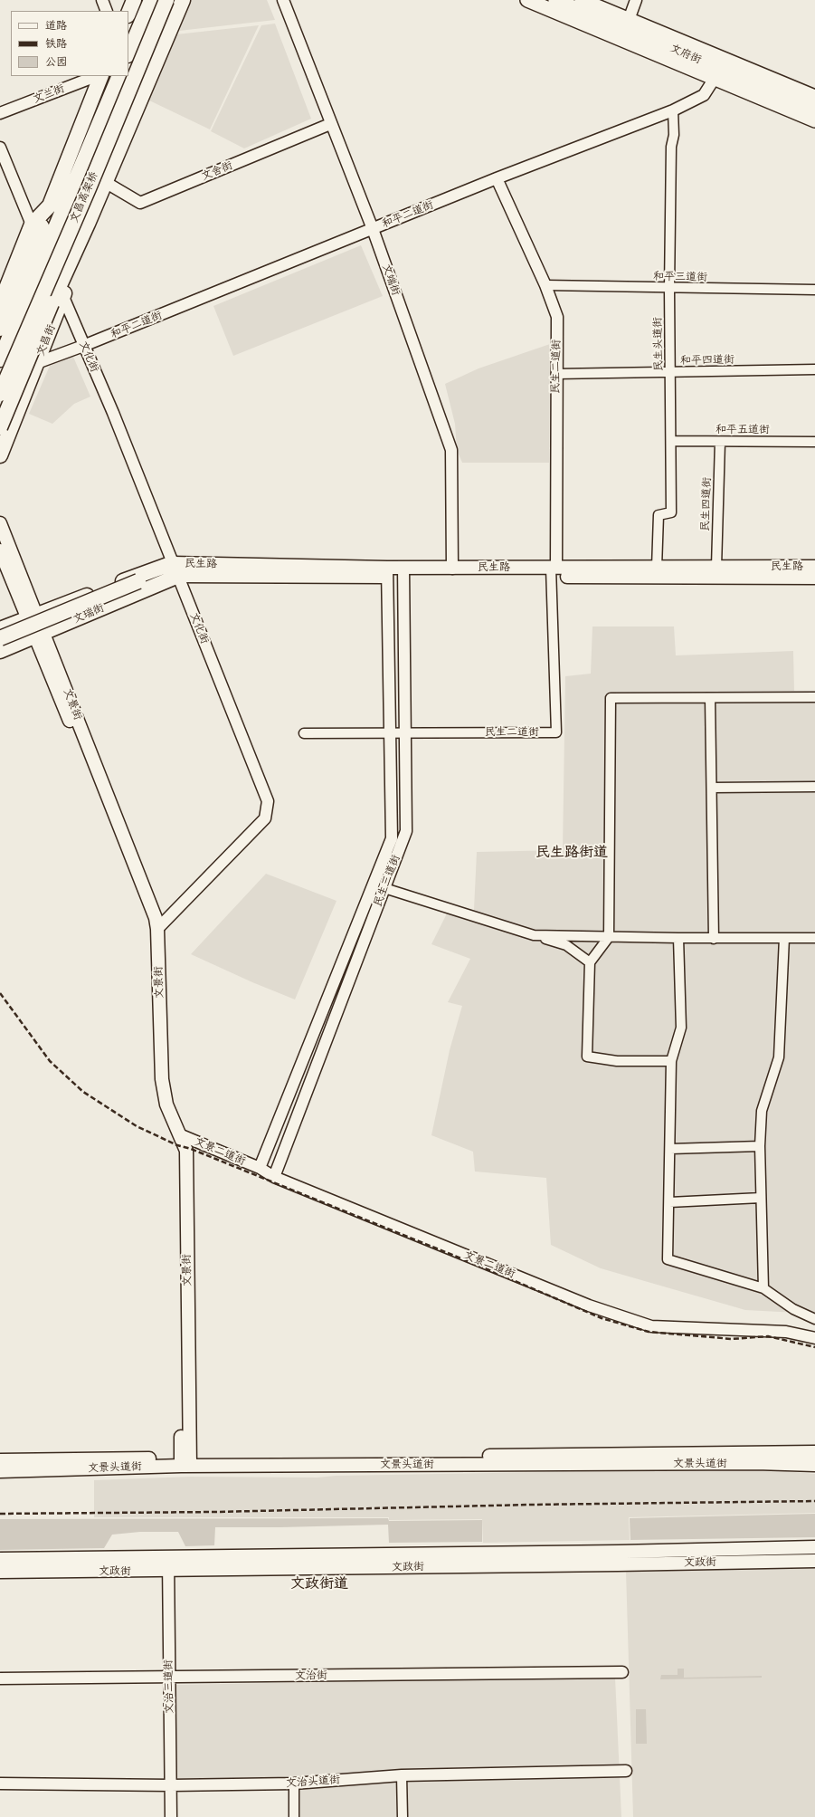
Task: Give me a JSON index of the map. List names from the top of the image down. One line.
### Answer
{"streets":{"highway":["文昌高架桥","文昌街","文瑞街"],"main road":["文府街","民生路","文景街","文景头道街","文政街"],"street":["文兰街","文舍街","和平二道街","和平三道街","文端街","民生头道街","文化街","和平四道街","民生二道街","和平五道街","民生四道街","民生三道街","文景二道街","文治街","文治三道街","文治头道街"]},"crossings":[["文府街","和平二道街"],["文舍街","文端街"],["和平二道街","文端街"],["和平二道街","文昌街"],["和平二道街","民生头道街"],["和平二道街","文化街"],["和平二道街","民生二道街"],["和平三道街","民生头道街"],["和平三道街","民生二道街"],["文端街","民生路"],["文昌街","文化街"],["民生头道街","和平四道街"],["民生头道街","和平五道街"],["民生头道街","民生路"],["文化街","民生路"],["文化街","文瑞街"],["文化街","文景街"],["和平四道街","民生二道街"],["民生二道街","民生路"],["民生二道街","民生三道街"],["和平五道街","民生四道街"],["民生四道街","民生路"],["民生路","文瑞街"],["民生路","民生三道街"],["文瑞街","文景街"],["文景街","文景二道街"],["文景街","文景头道街"],["民生三道街","文景二道街"],["文政街","文治三道街"],["文治街","文治三道街"],["文治三道街","文治头道街"]],"districts":["民生路街道","文政街道"],"legend":["道路","铁路","公园"]}
